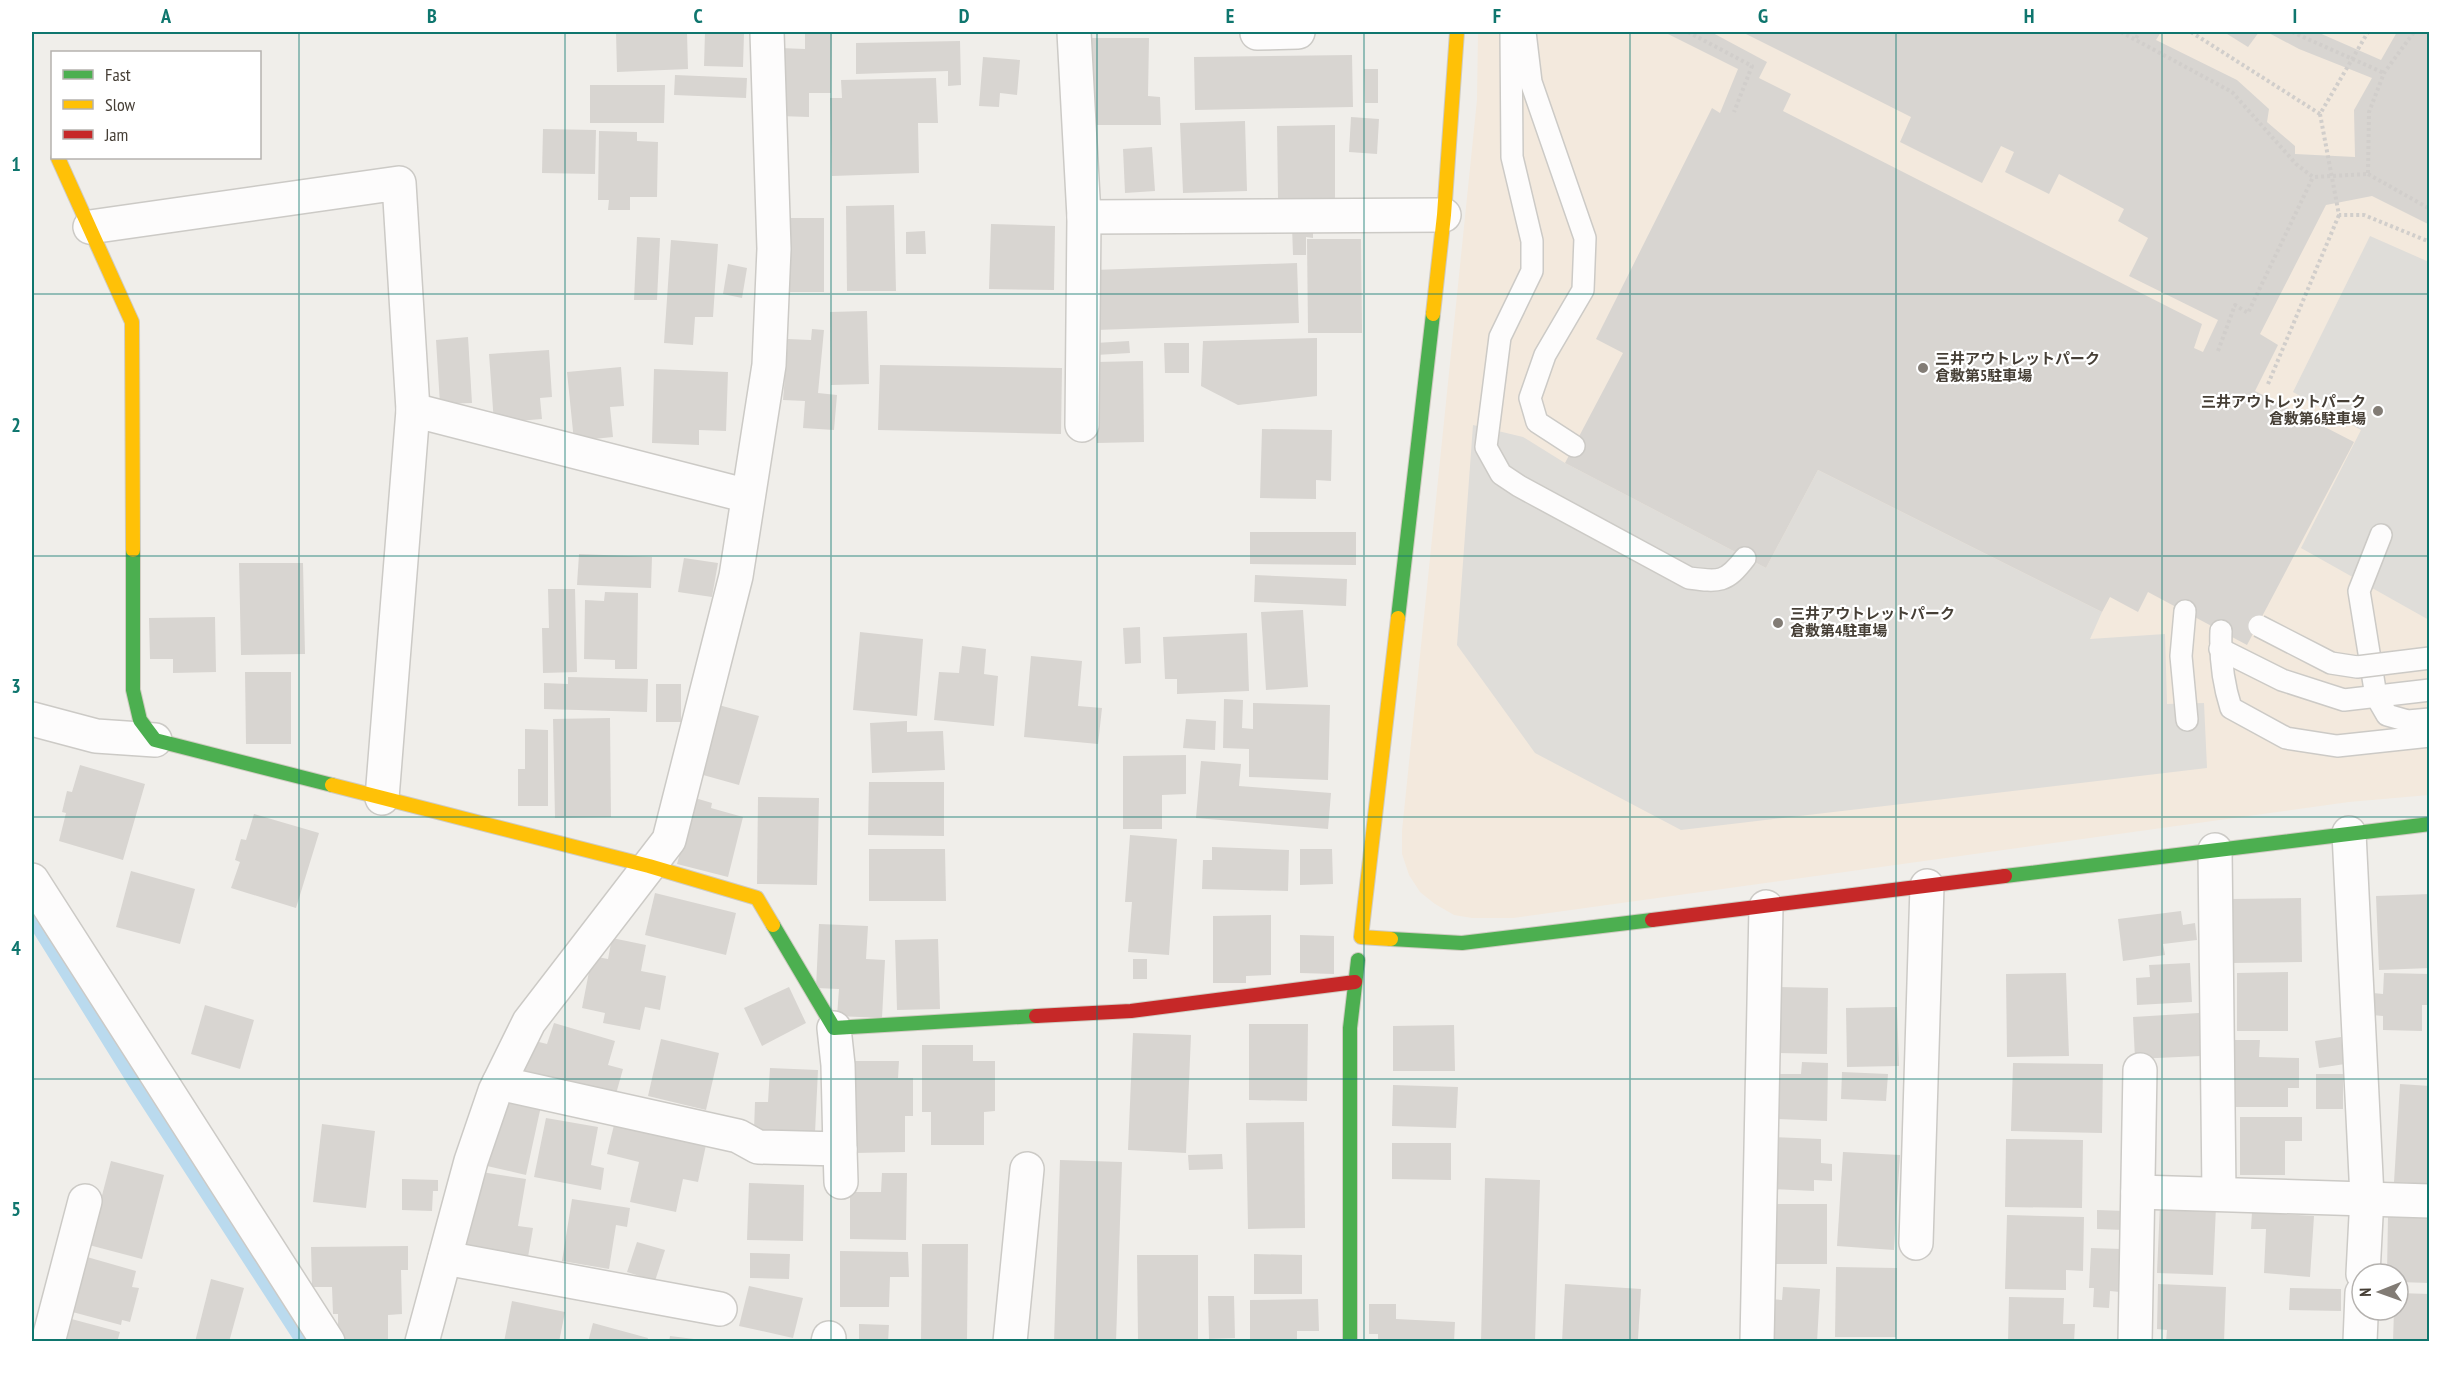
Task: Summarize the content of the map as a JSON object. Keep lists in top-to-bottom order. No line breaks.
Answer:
{"places":["三井アウトレットパーク 倉敷第5駐車場","三井アウトレットパーク 倉敷第6駐車場","三井アウトレットパーク 倉敷第4駐車場"],"legend":["Fast","Slow","Jam"],"north":"left","grid":{"columns":["A","B","C","D","E","F","G","H","I"],"rows":["1","2","3","4","5"]}}
